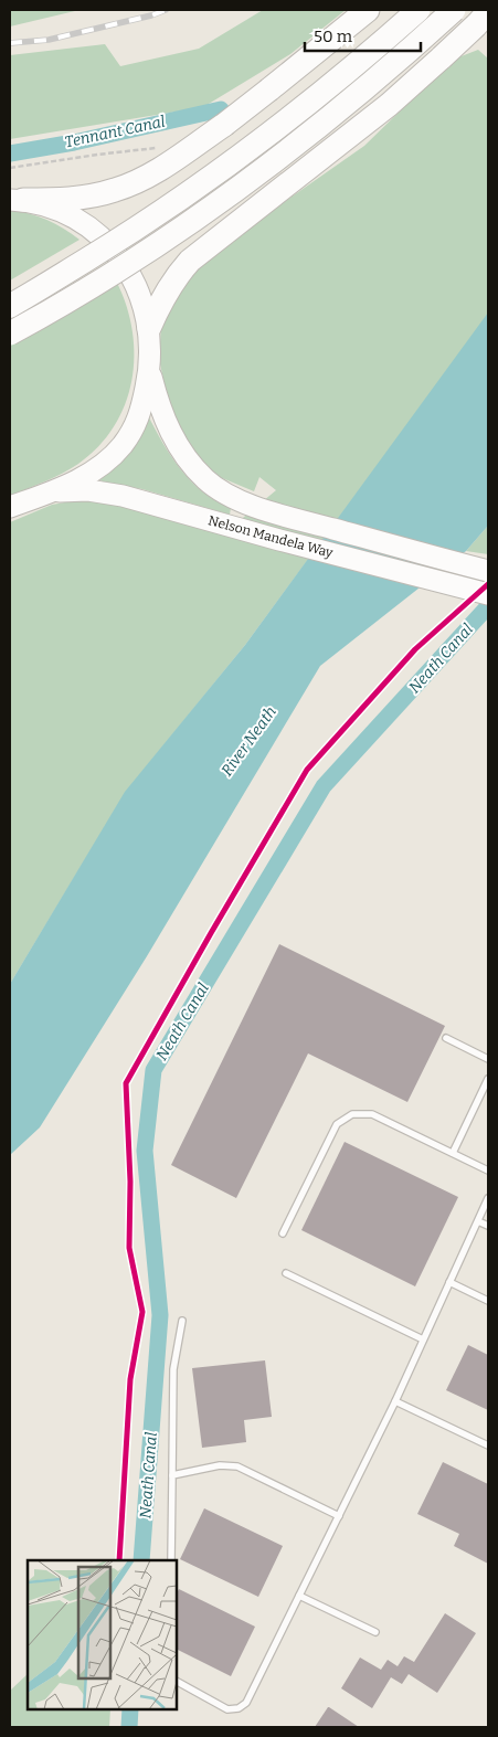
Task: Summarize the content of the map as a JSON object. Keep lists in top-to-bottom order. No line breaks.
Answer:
{"streets":{"main road":["Nelson Mandela Way"]},"water":["Tennant Canal","Neath Canal","River Neath"],"scale_bar":"50 m"}
